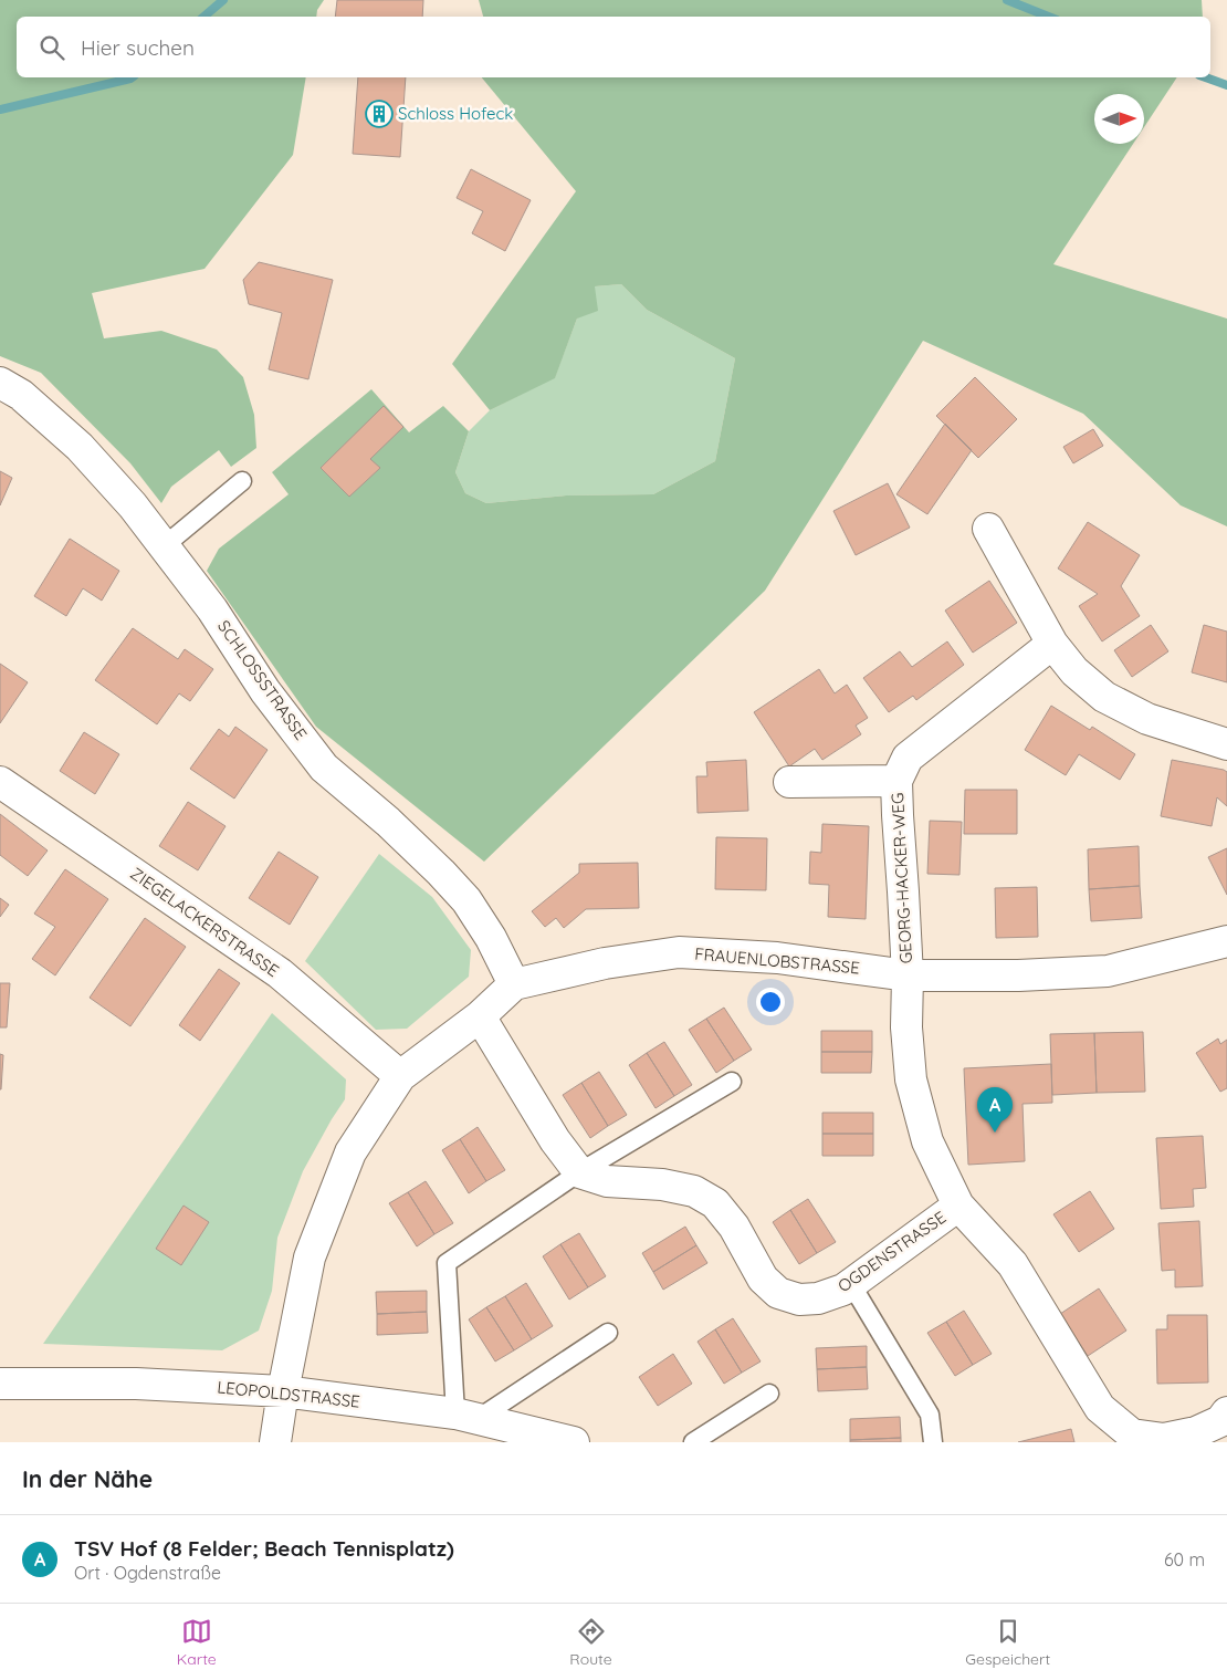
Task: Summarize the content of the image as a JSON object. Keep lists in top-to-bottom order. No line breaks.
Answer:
{"streets":{"street":["SCHLOSSSTRASSE","GEORG-HACKER-WEG","ZIEGELACKERSTRASSE","FRAUENLOBSTRASSE","OGDENSTRASSE","LEOPOLDSTRASSE"]},"crossings":[["SCHLOSSSTRASSE","FRAUENLOBSTRASSE"],["GEORG-HACKER-WEG","FRAUENLOBSTRASSE"],["GEORG-HACKER-WEG","OGDENSTRASSE"],["ZIEGELACKERSTRASSE","FRAUENLOBSTRASSE"],["FRAUENLOBSTRASSE","OGDENSTRASSE"],["FRAUENLOBSTRASSE","LEOPOLDSTRASSE"]],"places":{"building":["Schloss Hofeck"]},"north":"right","page":{"search":"Hier suchen","pins":"A","heading":"In der Nähe","list":[{"mark":"A","name":"TSV Hof (8 Felder; Beach Tennisplatz)","note":"Ort · Ogdenstraße","value":"60 m"}],"nav":["Karte","Route","Gespeichert"]}}
